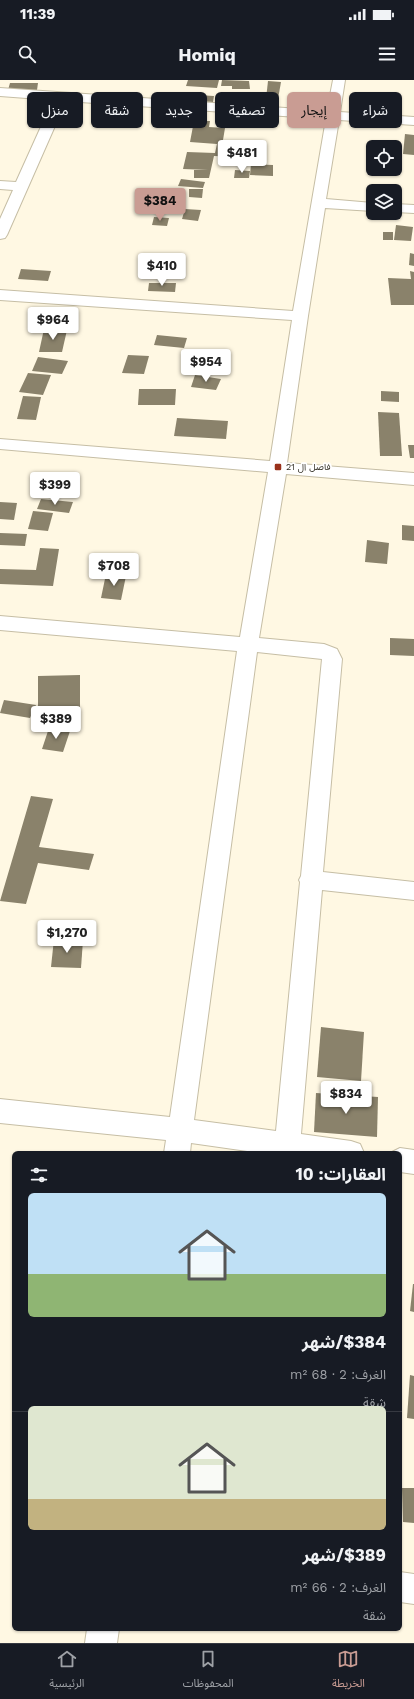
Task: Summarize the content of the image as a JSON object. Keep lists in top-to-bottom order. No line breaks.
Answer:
{"places":{"transit":["فاصل ال 21"]},"page":{"status":"11:39","header":"Homiq","chip":["شراء","إيجار","تصفية","جديد","شقة","منزل"],"price":["$481","$384","$410","$964","$954","$399","$708","$389","$1,270","$834"],"heading":"العقارات: 10","list":[{"name":"$384/شهر","note":"الغرف: 2 · 68 m² · شقة"},{"name":"$389/شهر","note":"الغرف: 2 · 66 m² · شقة"}],"tabs":["الخريطة","المحفوظات","الرئيسية"]}}
